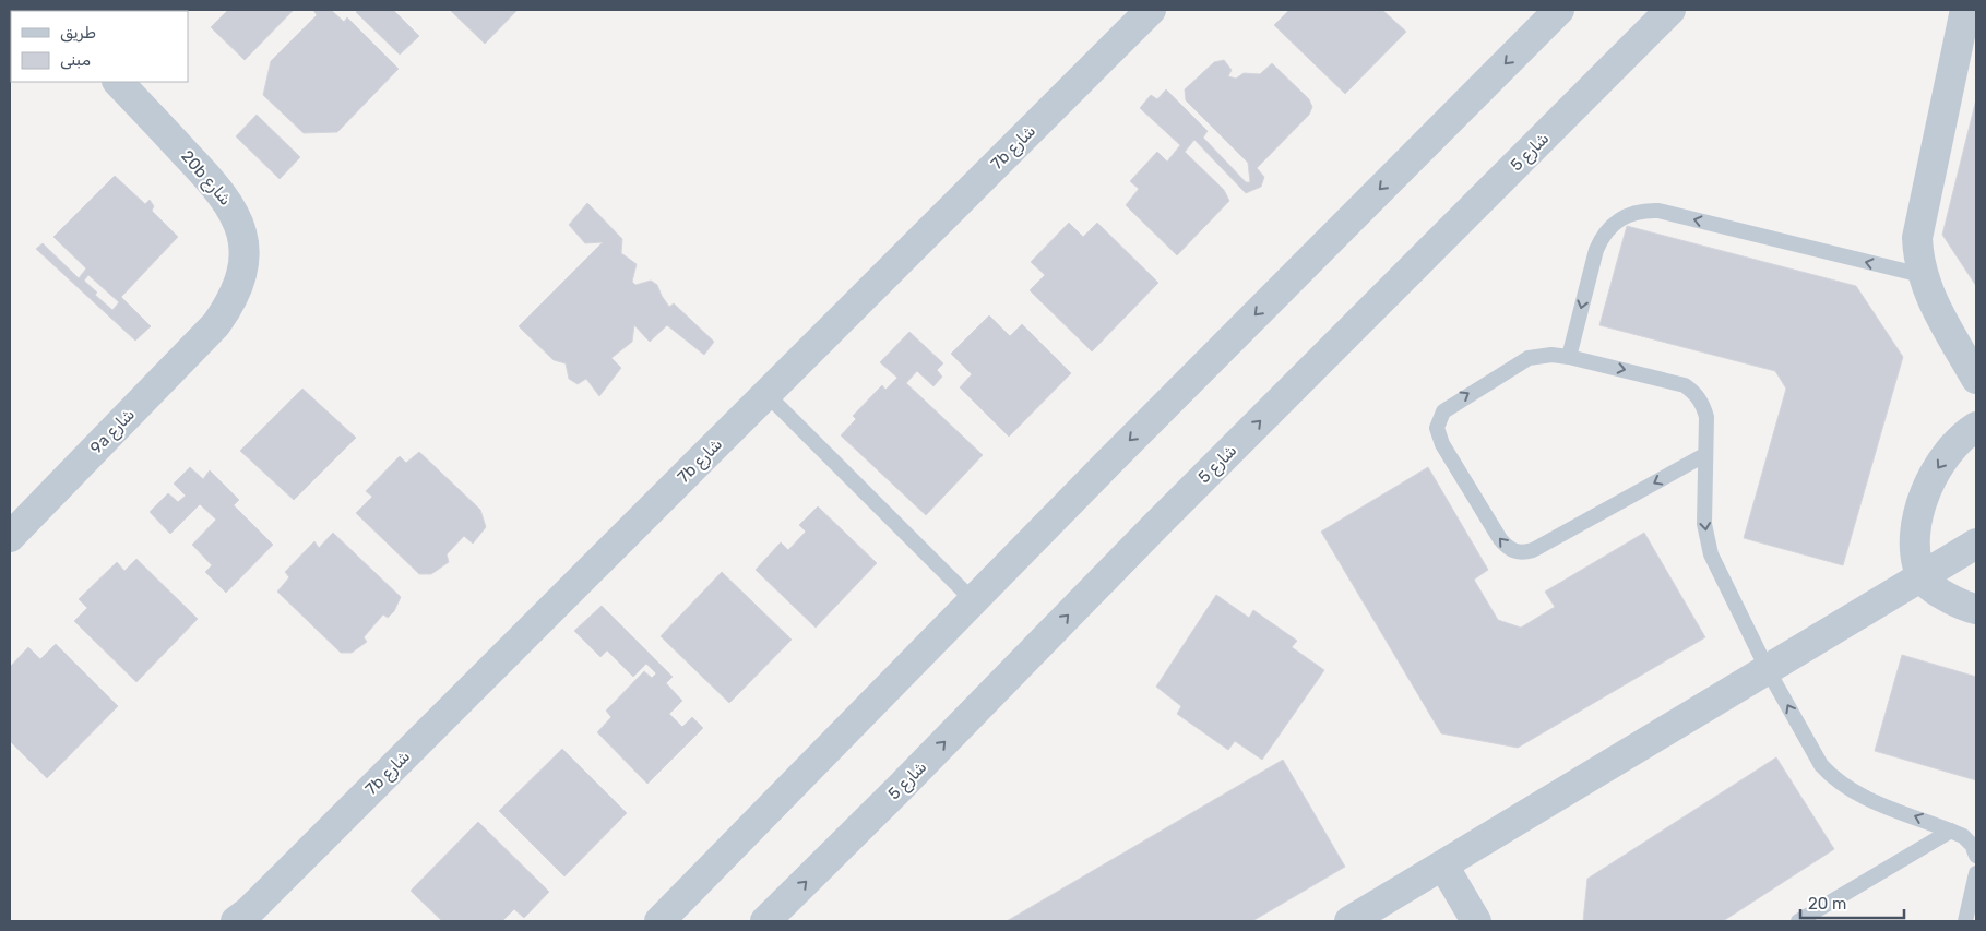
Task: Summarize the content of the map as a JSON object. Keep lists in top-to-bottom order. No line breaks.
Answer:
{"streets":{"street":["7b شارع","شارع 5","20b شارع","9a شارع"]},"crossings":[["20b شارع","9a شارع"]],"legend":["طريق","مبنى"],"scale_bar":"20 m"}
